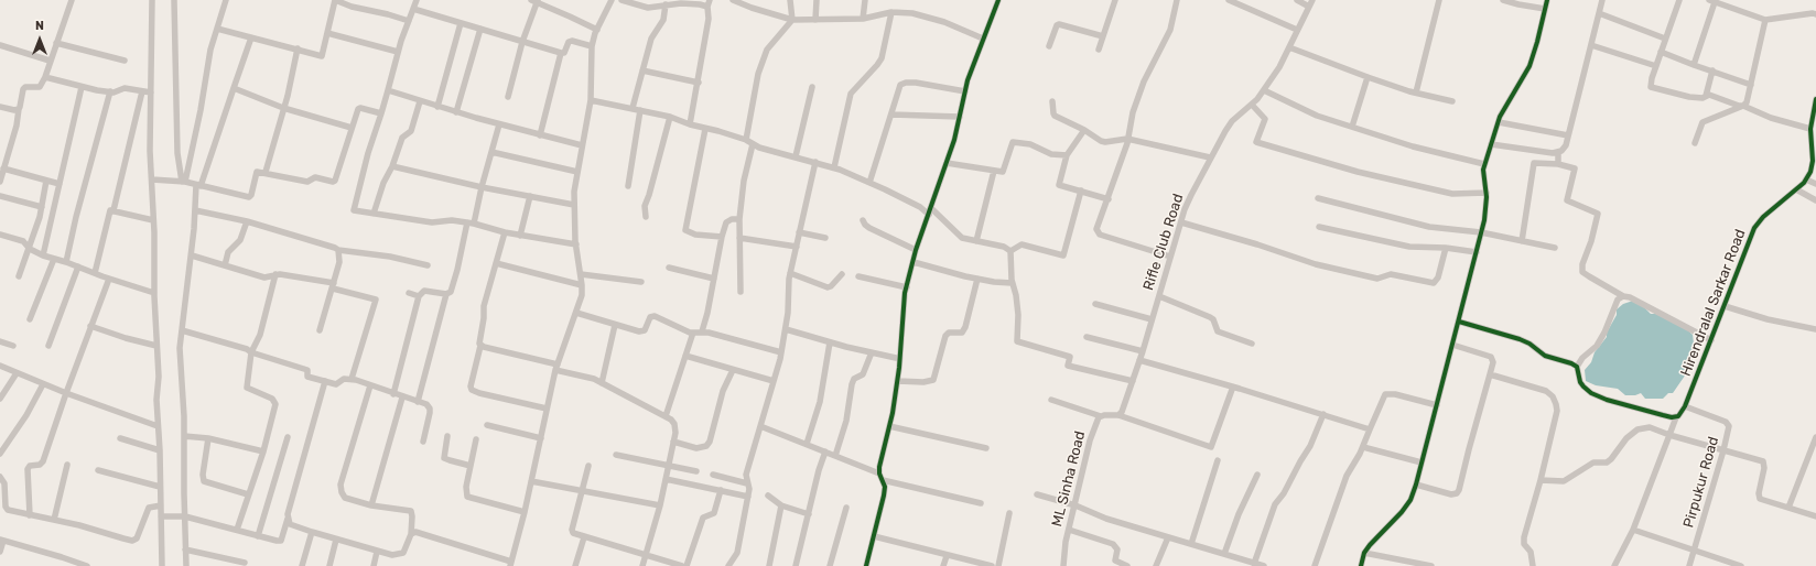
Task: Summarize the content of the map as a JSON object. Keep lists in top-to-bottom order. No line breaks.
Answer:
{"streets":{"street":["Rifle Club Road","Hirendralal Sarkar Road","ML Sinha Road","Pirpukur Road"]},"crossings":[["Rifle Club Road","ML Sinha Road"],["Hirendralal Sarkar Road","Pirpukur Road"]],"north":"top"}
